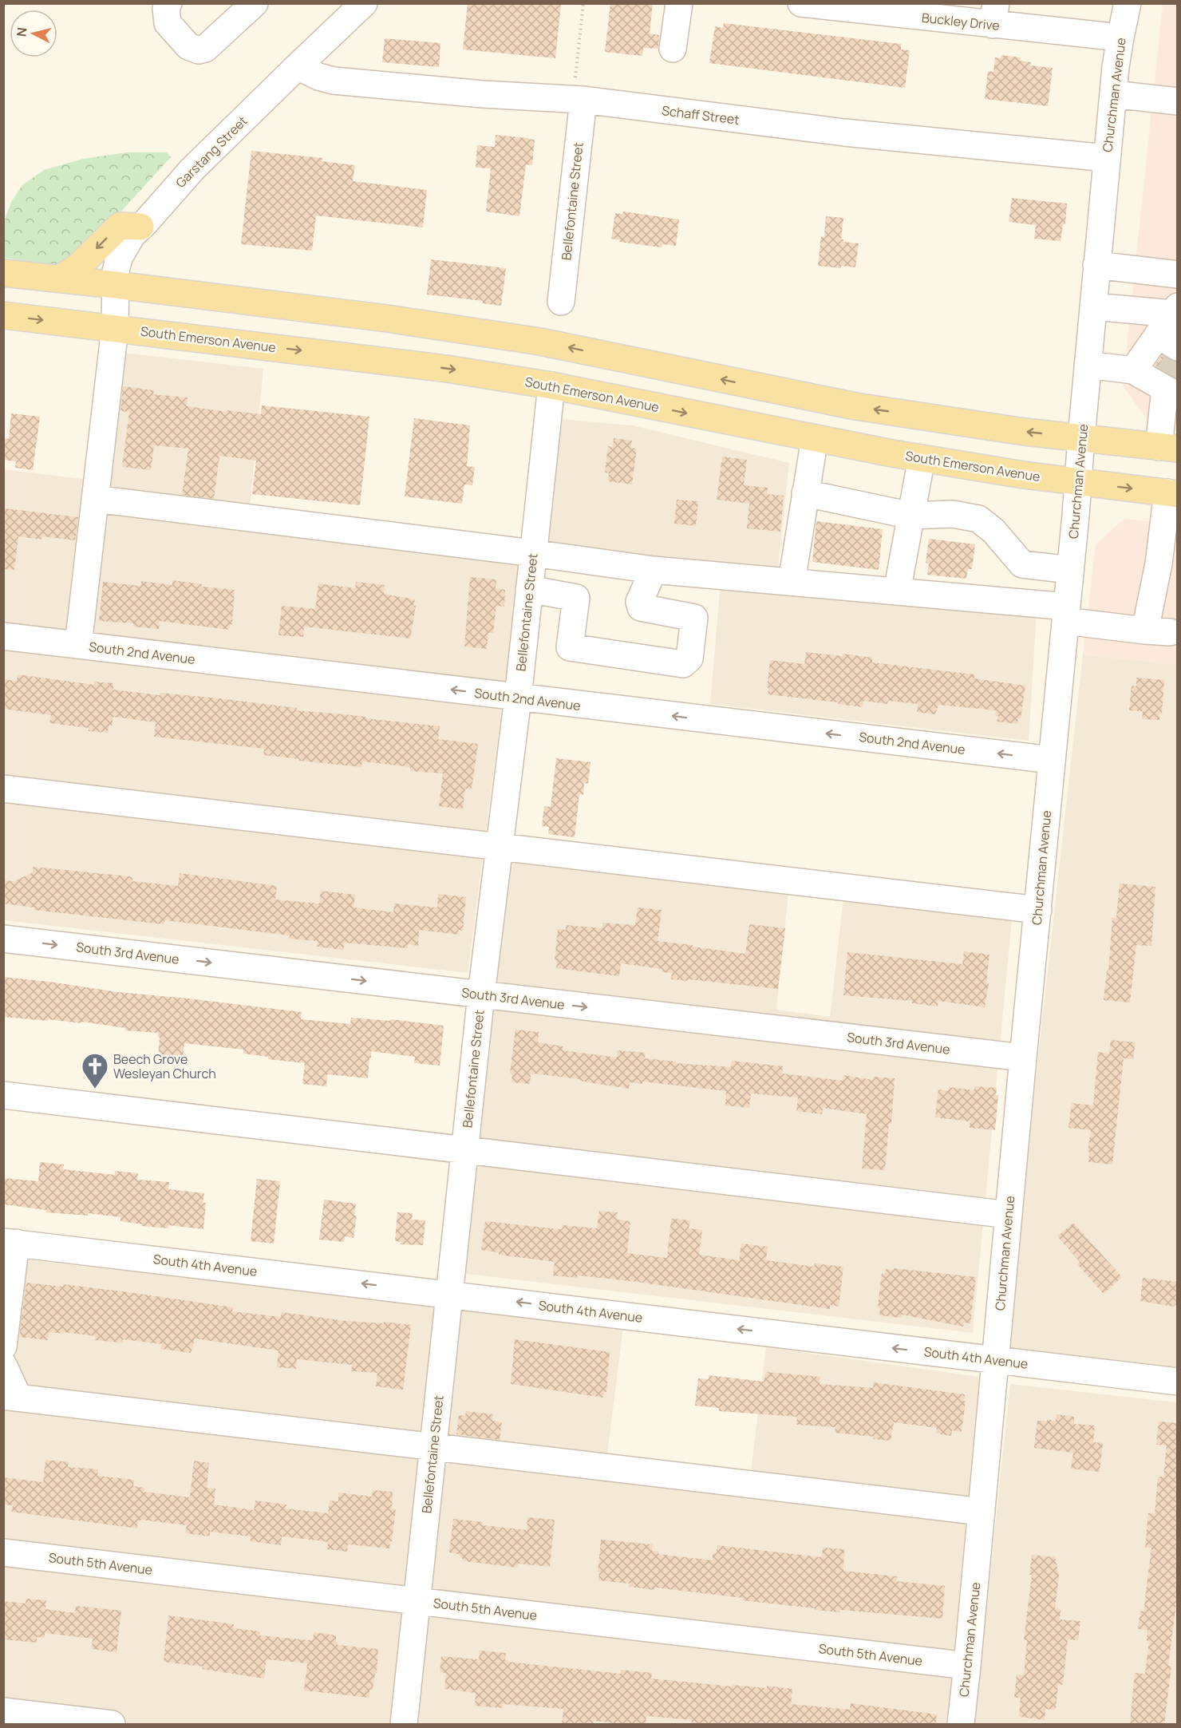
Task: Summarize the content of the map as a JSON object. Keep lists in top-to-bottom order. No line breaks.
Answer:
{"streets":{"main road":["South Emerson Avenue"],"street":["Buckley Drive","Churchman Avenue","Schaff Street","Garstang Street","Bellefontaine Street","South 2nd Avenue","South 3rd Avenue","South 4th Avenue","South 5th Avenue"]},"crossings":[["Buckley Drive","Churchman Avenue"],["Churchman Avenue","Schaff Street"],["Churchman Avenue","South Emerson Avenue"],["Churchman Avenue","South 2nd Avenue"],["Churchman Avenue","South 3rd Avenue"],["Churchman Avenue","South 4th Avenue"],["Churchman Avenue","South 5th Avenue"],["Schaff Street","Garstang Street"],["Schaff Street","Bellefontaine Street"],["Garstang Street","South Emerson Avenue"],["Garstang Street","South 2nd Avenue"],["Bellefontaine Street","South Emerson Avenue"],["Bellefontaine Street","South 2nd Avenue"],["Bellefontaine Street","South 3rd Avenue"],["Bellefontaine Street","South 4th Avenue"],["Bellefontaine Street","South 5th Avenue"]],"places":{"church":["Beech Grove Wesleyan Church"]},"north":"left"}
